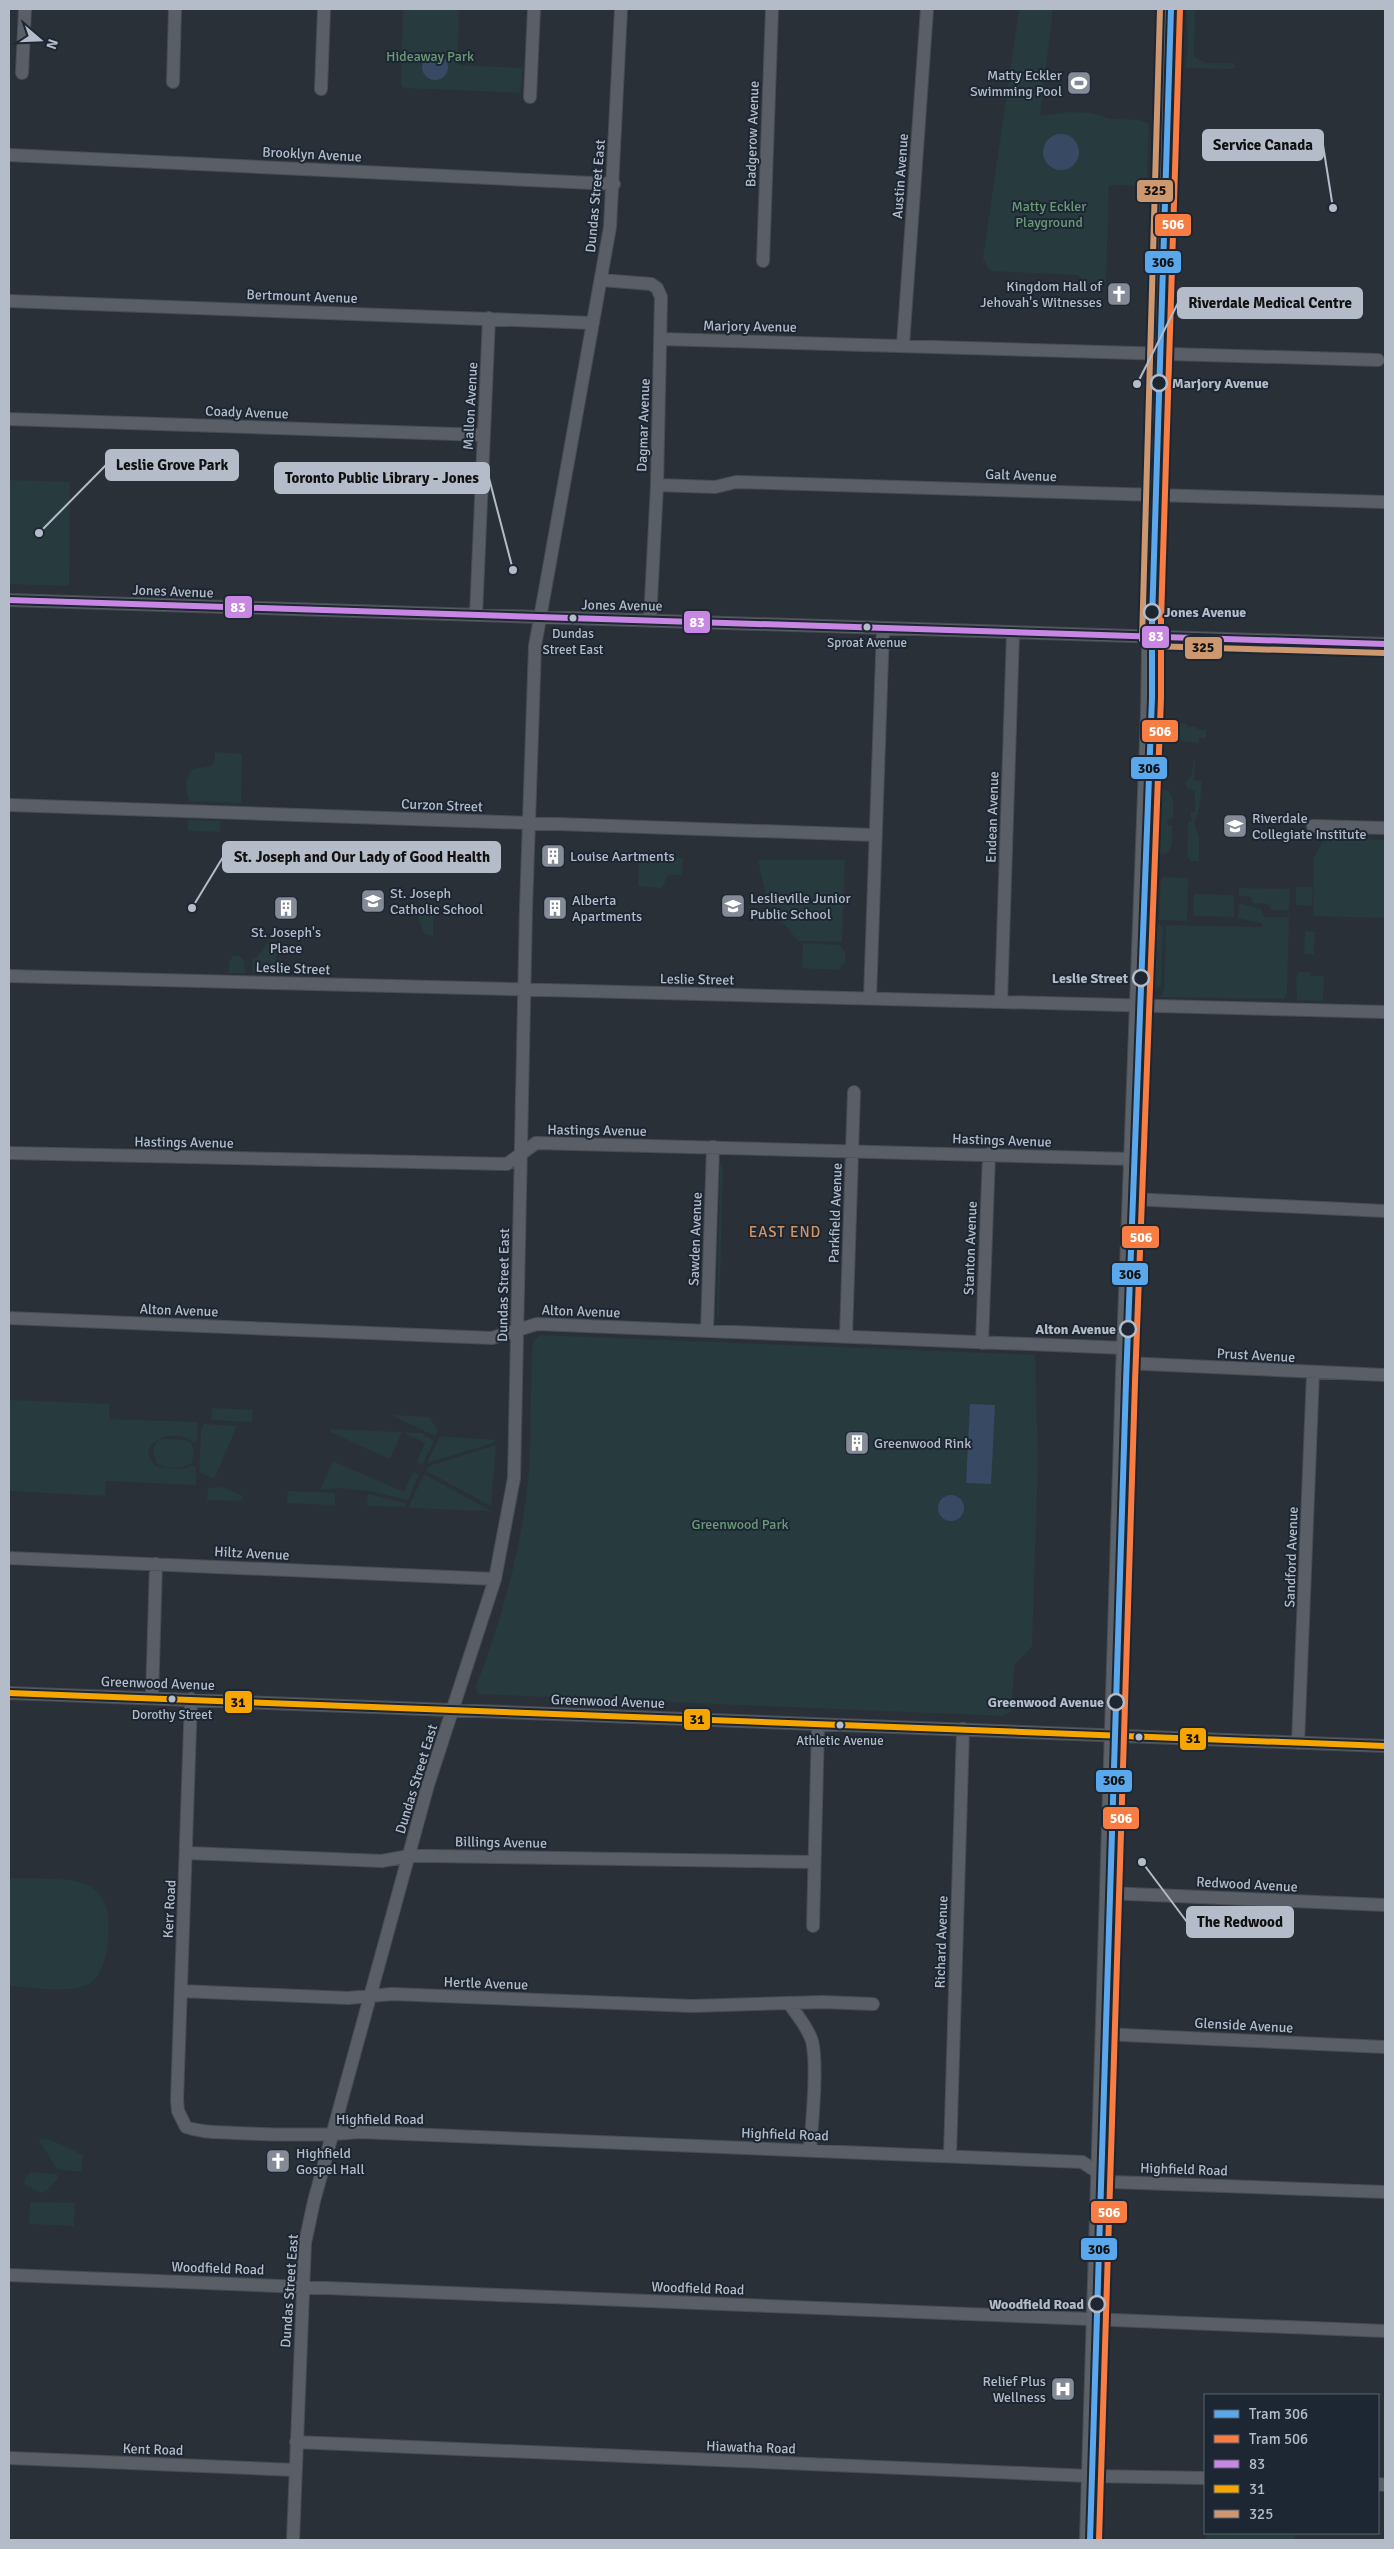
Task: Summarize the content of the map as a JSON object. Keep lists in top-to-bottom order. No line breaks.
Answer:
{"streets":{"street":["Badgerow Avenue","Brooklyn Avenue","Austin Avenue","Dundas Street East","Bertmount Avenue","Marjory Avenue","Mallon Avenue","Coady Avenue","Dagmar Avenue","Galt Avenue","Jones Avenue","Curzon Street","Endean Avenue","Leslie Street","Hastings Avenue","Parkfield Avenue","Sawden Avenue","Stanton Avenue","Alton Avenue","Prust Avenue","Hiltz Avenue","Sandford Avenue","Greenwood Avenue","Billings Avenue","Redwood Avenue","Kerr Road","Richard Avenue","Hertle Avenue","Glenside Avenue","Highfield Road","Woodfield Road","Hiawatha Road","Kent Road"]},"crossings":[["Brooklyn Avenue","Dundas Street East"],["Austin Avenue","Marjory Avenue"],["Dundas Street East","Bertmount Avenue"],["Dundas Street East","Dagmar Avenue"],["Dundas Street East","Jones Avenue"],["Dundas Street East","Curzon Street"],["Dundas Street East","Leslie Street"],["Dundas Street East","Hastings Avenue"],["Dundas Street East","Alton Avenue"],["Dundas Street East","Hiltz Avenue"],["Dundas Street East","Greenwood Avenue"],["Dundas Street East","Billings Avenue"],["Dundas Street East","Hertle Avenue"],["Dundas Street East","Highfield Road"],["Dundas Street East","Woodfield Road"],["Dundas Street East","Hiawatha Road"],["Dundas Street East","Kent Road"],["Bertmount Avenue","Mallon Avenue"],["Marjory Avenue","Dagmar Avenue"],["Mallon Avenue","Coady Avenue"],["Mallon Avenue","Jones Avenue"],["Dagmar Avenue","Galt Avenue"],["Dagmar Avenue","Jones Avenue"],["Jones Avenue","Endean Avenue"],["Endean Avenue","Leslie Street"],["Hastings Avenue","Parkfield Avenue"],["Hastings Avenue","Sawden Avenue"],["Hastings Avenue","Stanton Avenue"],["Parkfield Avenue","Alton Avenue"],["Sawden Avenue","Alton Avenue"],["Stanton Avenue","Alton Avenue"],["Alton Avenue","Prust Avenue"],["Prust Avenue","Sandford Avenue"],["Sandford Avenue","Greenwood Avenue"],["Greenwood Avenue","Kerr Road"],["Greenwood Avenue","Richard Avenue"],["Billings Avenue","Kerr Road"],["Kerr Road","Hertle Avenue"],["Kerr Road","Highfield Road"],["Richard Avenue","Highfield Road"]],"districts":["EAST END"],"parks":["Hideaway Park","Matty Eckler Playground","Greenwood Park"],"places":{"sports":["Matty Eckler Swimming Pool"],"other":["Service Canada","Marjory Avenue","Riverdale Medical Centre","Leslie Grove Park","Toronto Public Library - Jones","Jones Avenue","Dundas Street East","Sproat Avenue","St. Joseph and Our Lady of Good Health","Leslie Street","Alton Avenue","Dorothy Street","Greenwood Avenue","Athletic Avenue","The Redwood","Woodfield Road"],"church":["Kingdom Hall of Jehovah's Witnesses","Highfield Gospel Hall"],"school or university":["Riverdale Collegiate Institute","St. Joseph Catholic School","Leslieville Junior Public School"],"building":["Louise Aartments","St. Joseph's Place","Alberta Apartments","Greenwood Rink"],"hospital":["Relief Plus Wellness"]},"lines":["tram line 306","tram line 506","transit line 325","transit line 83","transit line 31"],"legend":["Tram 306","Tram 506","83","31","325"],"north":"right"}
